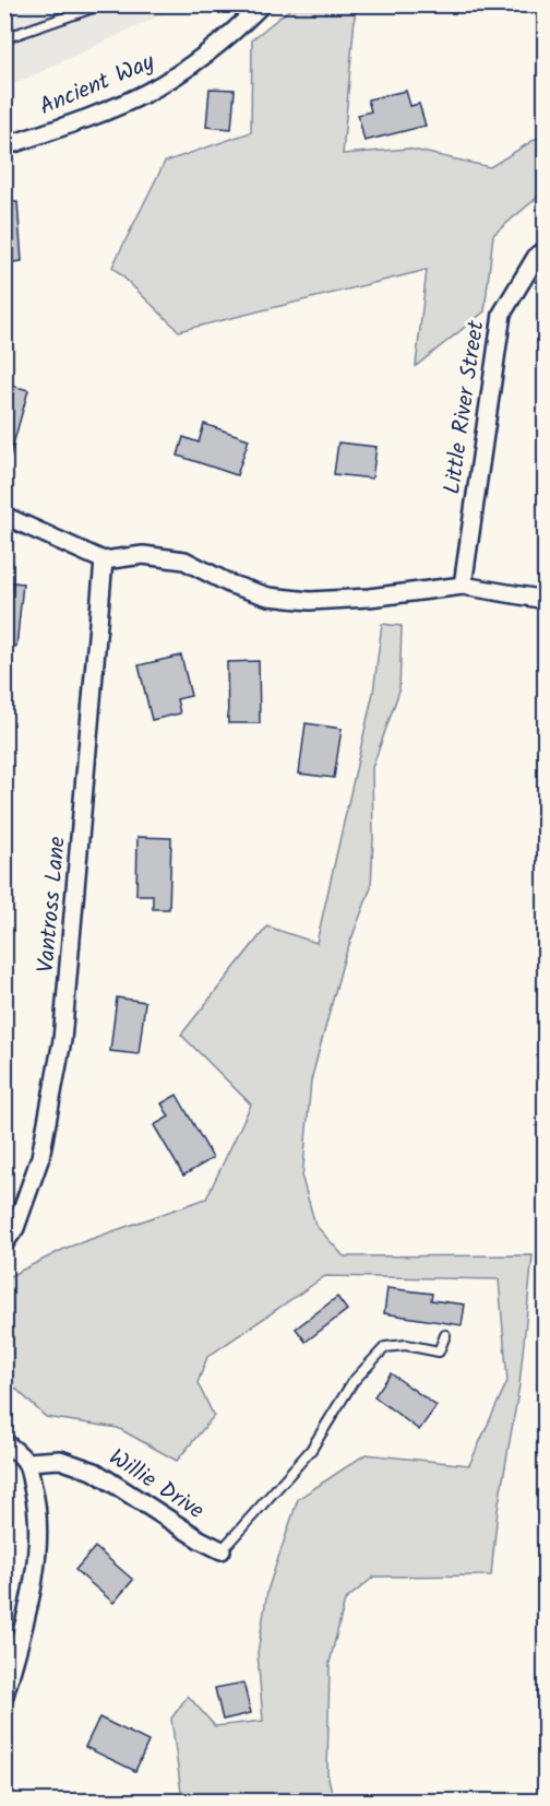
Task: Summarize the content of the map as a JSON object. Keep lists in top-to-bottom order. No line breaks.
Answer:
{"streets":{"street":["Ancient Way","Little River Street","Vantross Lane","Willie Drive"]}}
